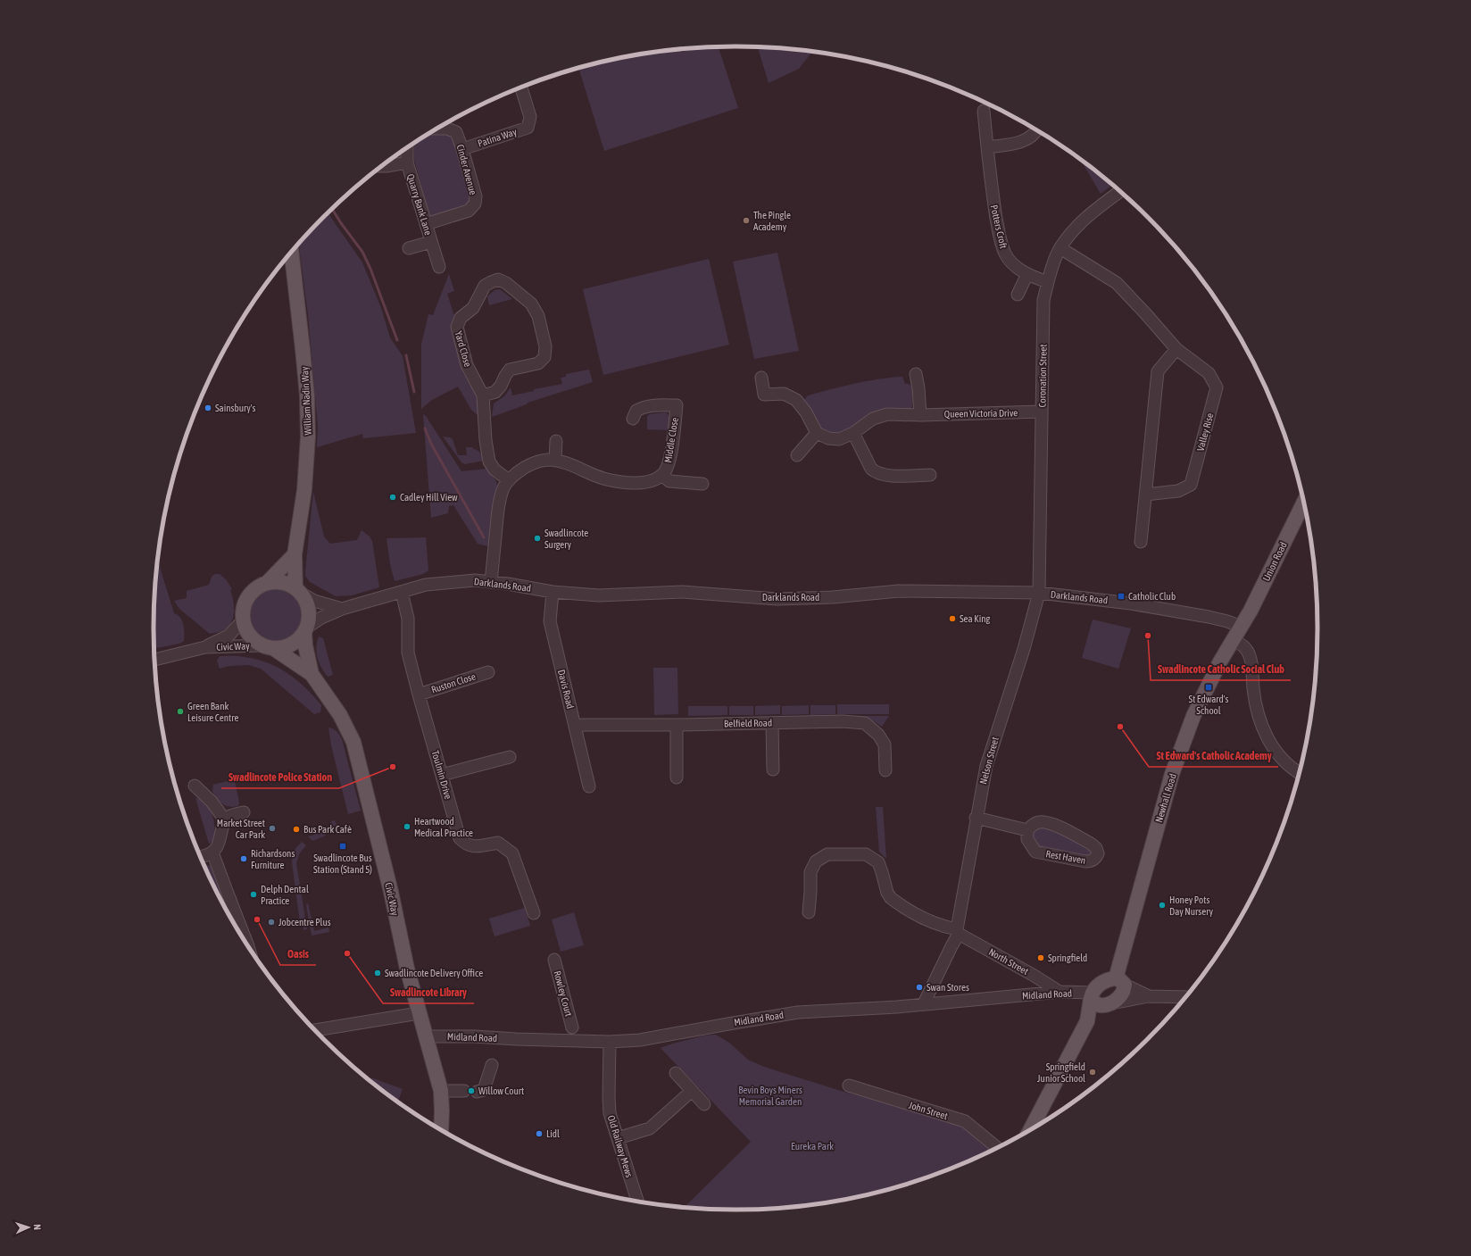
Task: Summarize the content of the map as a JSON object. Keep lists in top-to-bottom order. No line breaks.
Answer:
{"streets":{"main road":["William Nadin Way","Union Road","Civic Way","Newhall Road"],"street":["Patina Way","Cinder Avenue","Quarry Bank Lane","Potters Croft","Yard Close","Coronation Street","Queen Victoria Drive","Valley Rise","Middle Close","Darklands Road","Ruston Close","Davis Road","Belfield Road","Nelson Street","Toulmin Drive","Rest Haven","North Street","Rowley Court","Midland Road","John Street","Old Railway Mews"]},"crossings":[["Patina Way","Cinder Avenue"],["Cinder Avenue","Quarry Bank Lane"],["Potters Croft","Coronation Street"],["Yard Close","Middle Close"],["Coronation Street","Queen Victoria Drive"],["Coronation Street","Valley Rise"],["Coronation Street","Darklands Road"],["Coronation Street","Nelson Street"],["William Nadin Way","Darklands Road"],["William Nadin Way","Civic Way"],["Middle Close","Darklands Road"],["Union Road","Darklands Road"],["Union Road","Newhall Road"],["Darklands Road","Civic Way"],["Darklands Road","Davis Road"],["Darklands Road","Nelson Street"],["Darklands Road","Toulmin Drive"],["Darklands Road","Newhall Road"],["Civic Way","Midland Road"],["Ruston Close","Toulmin Drive"],["Davis Road","Belfield Road"],["Nelson Street","North Street"],["Nelson Street","Midland Road"],["Newhall Road","Midland Road"],["North Street","Midland Road"],["Midland Road","Old Railway Mews"]],"parks":["Bevin Boys Miners Memorial Garden","Eureka Park"],"places":{"other":["The Pingle Academy","Sainsbury's","Cadley Hill View","Swadlincote Surgery","Sea King","Swadlincote Catholic Social Club","Green Bank Leisure Centre","St Edward's Catholic Academy","Swadlincote Police Station","Heartwood Medical Practice","Market Street Car Park","Bus Park Cafè","Richardsons Furniture","Delph Dental Practice","Honey Pots Day Nursery","Oasis","Jobcentre Plus","Swadlincote Library","Springfield","Swadlincote Delivery Office","Swan Stores","Springfield Junior School","Willow Court","Lidl"],"transit":["Catholic Club","St Edward's School","Swadlincote Bus Station (Stand 5)"]},"north":"right"}
